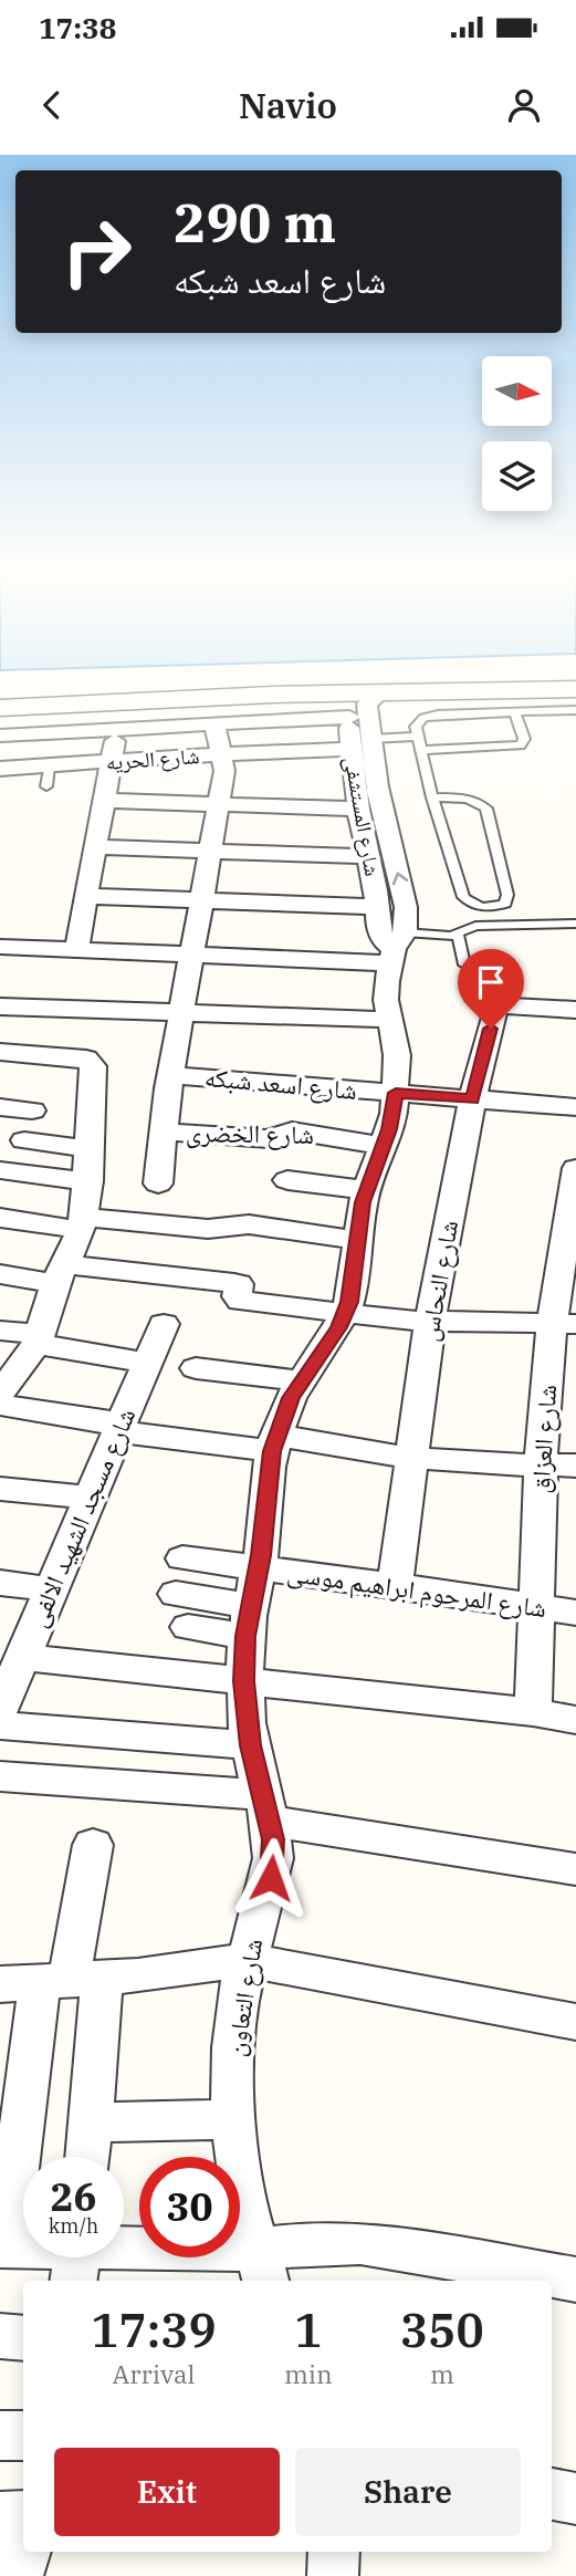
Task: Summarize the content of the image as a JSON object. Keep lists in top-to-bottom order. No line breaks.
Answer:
{"streets":{"street":["شارع الحريه","شارع المستشفى","شارع اسعد شبكه","شارع الخضرى","شارع النحاس","شارع العزاق","شارع مسجد الشهيد الالفى","شارع المرحوم ابراهيم موسى","شارع التعاون"]},"crossings":[["شارع الحريه","شارع المستشفى"],["شارع المستشفى","شارع اسعد شبكه"],["شارع المستشفى","شارع التعاون"],["شارع اسعد شبكه","شارع النحاس"],["شارع اسعد شبكه","شارع التعاون"],["شارع الخضرى","شارع التعاون"],["شارع النحاس","شارع المرحوم ابراهيم موسى"],["شارع العزاق","شارع المرحوم ابراهيم موسى"],["شارع المرحوم ابراهيم موسى","شارع التعاون"]],"north":"right","page":{"status":"17:38","header":"Navio","turn":["290 m","شارع اسعد شبكه"],"speed":"26 km/h","limit":"30","eta":["17:39","Arrival","1","min","350","m"],"buttons":["Exit","Share"]}}
